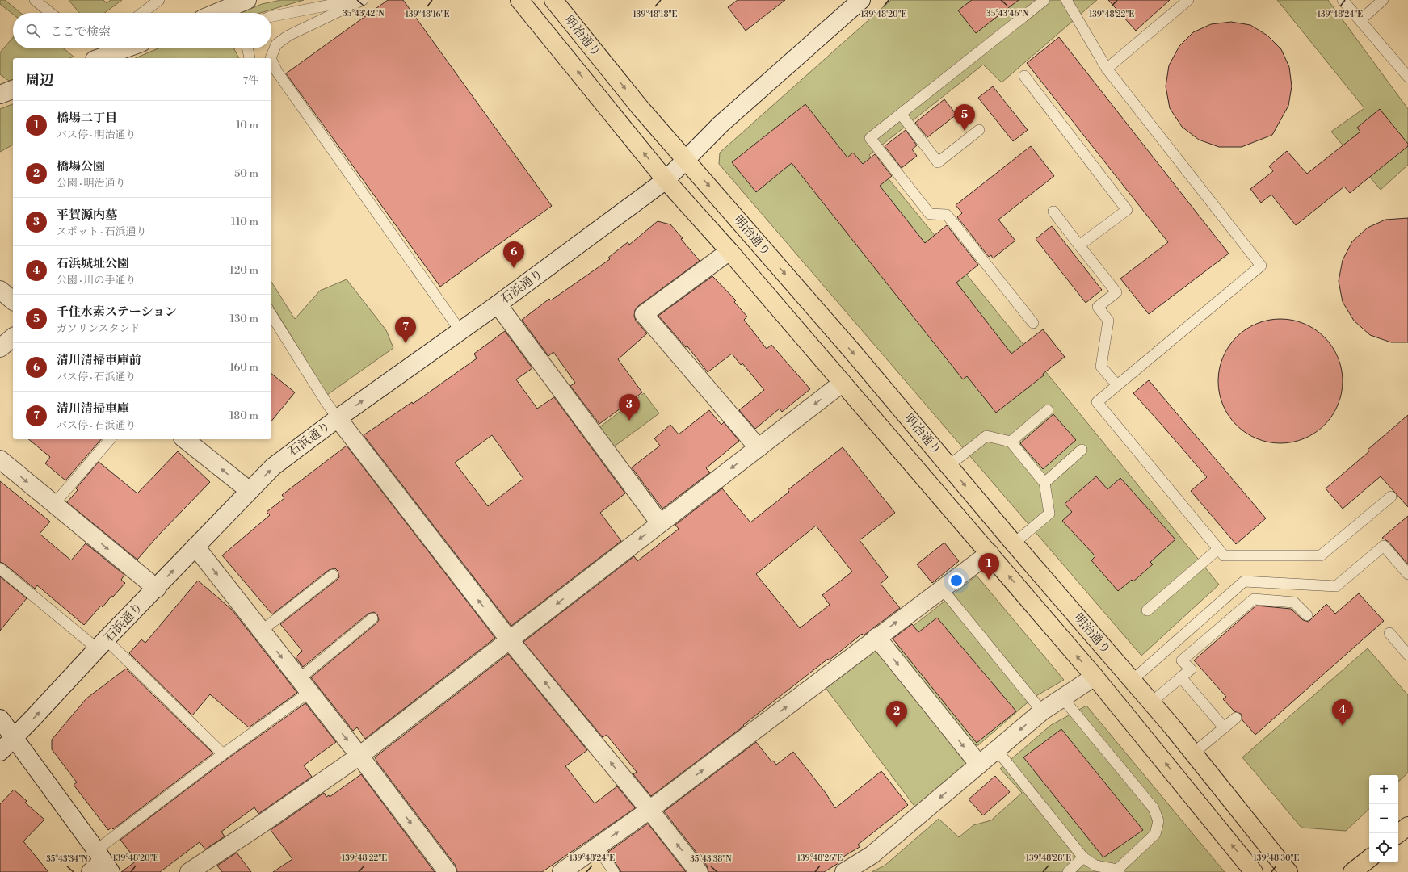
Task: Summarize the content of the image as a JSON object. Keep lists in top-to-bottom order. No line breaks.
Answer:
{"streets":{"main road":["明治通り"],"street":["石浜通り"]},"crossings":[["明治通り","石浜通り"]],"one_way":["石浜通り"],"page":{"search":"ここで検索","heading":["周辺","7件"],"list":[{"mark":"1","name":"橋場二丁目","note":"バス停 · 明治通り","value":"10 m"},{"mark":"2","name":"橋場公園","note":"公園 · 明治通り","value":"50 m"},{"mark":"3","name":"平賀源内墓","note":"スポット · 石浜通り","value":"110 m"},{"mark":"4","name":"石浜城址公園","note":"公園 · 川の手通り","value":"120 m"},{"mark":"5","name":"千住水素ステーション","note":"ガソリンスタンド","value":"130 m"},{"mark":"6","name":"清川清掃車庫前","note":"バス停 · 石浜通り","value":"160 m"},{"mark":"7","name":"清川清掃車庫","note":"バス停 · 石浜通り","value":"180 m"}],"pins":["5","6","7","3","1","4","2"],"map_buttons":["+","−"]},"coordinates":["35°43'42\"N","35°43'46\"N","139°48'16\"E","139°48'18\"E","139°48'20\"E","139°48'22\"E","139°48'24\"E","139°48'26\"E","139°48'28\"E","139°48'30\"E","35°43'34\"N","35°43'38\"N"]}
